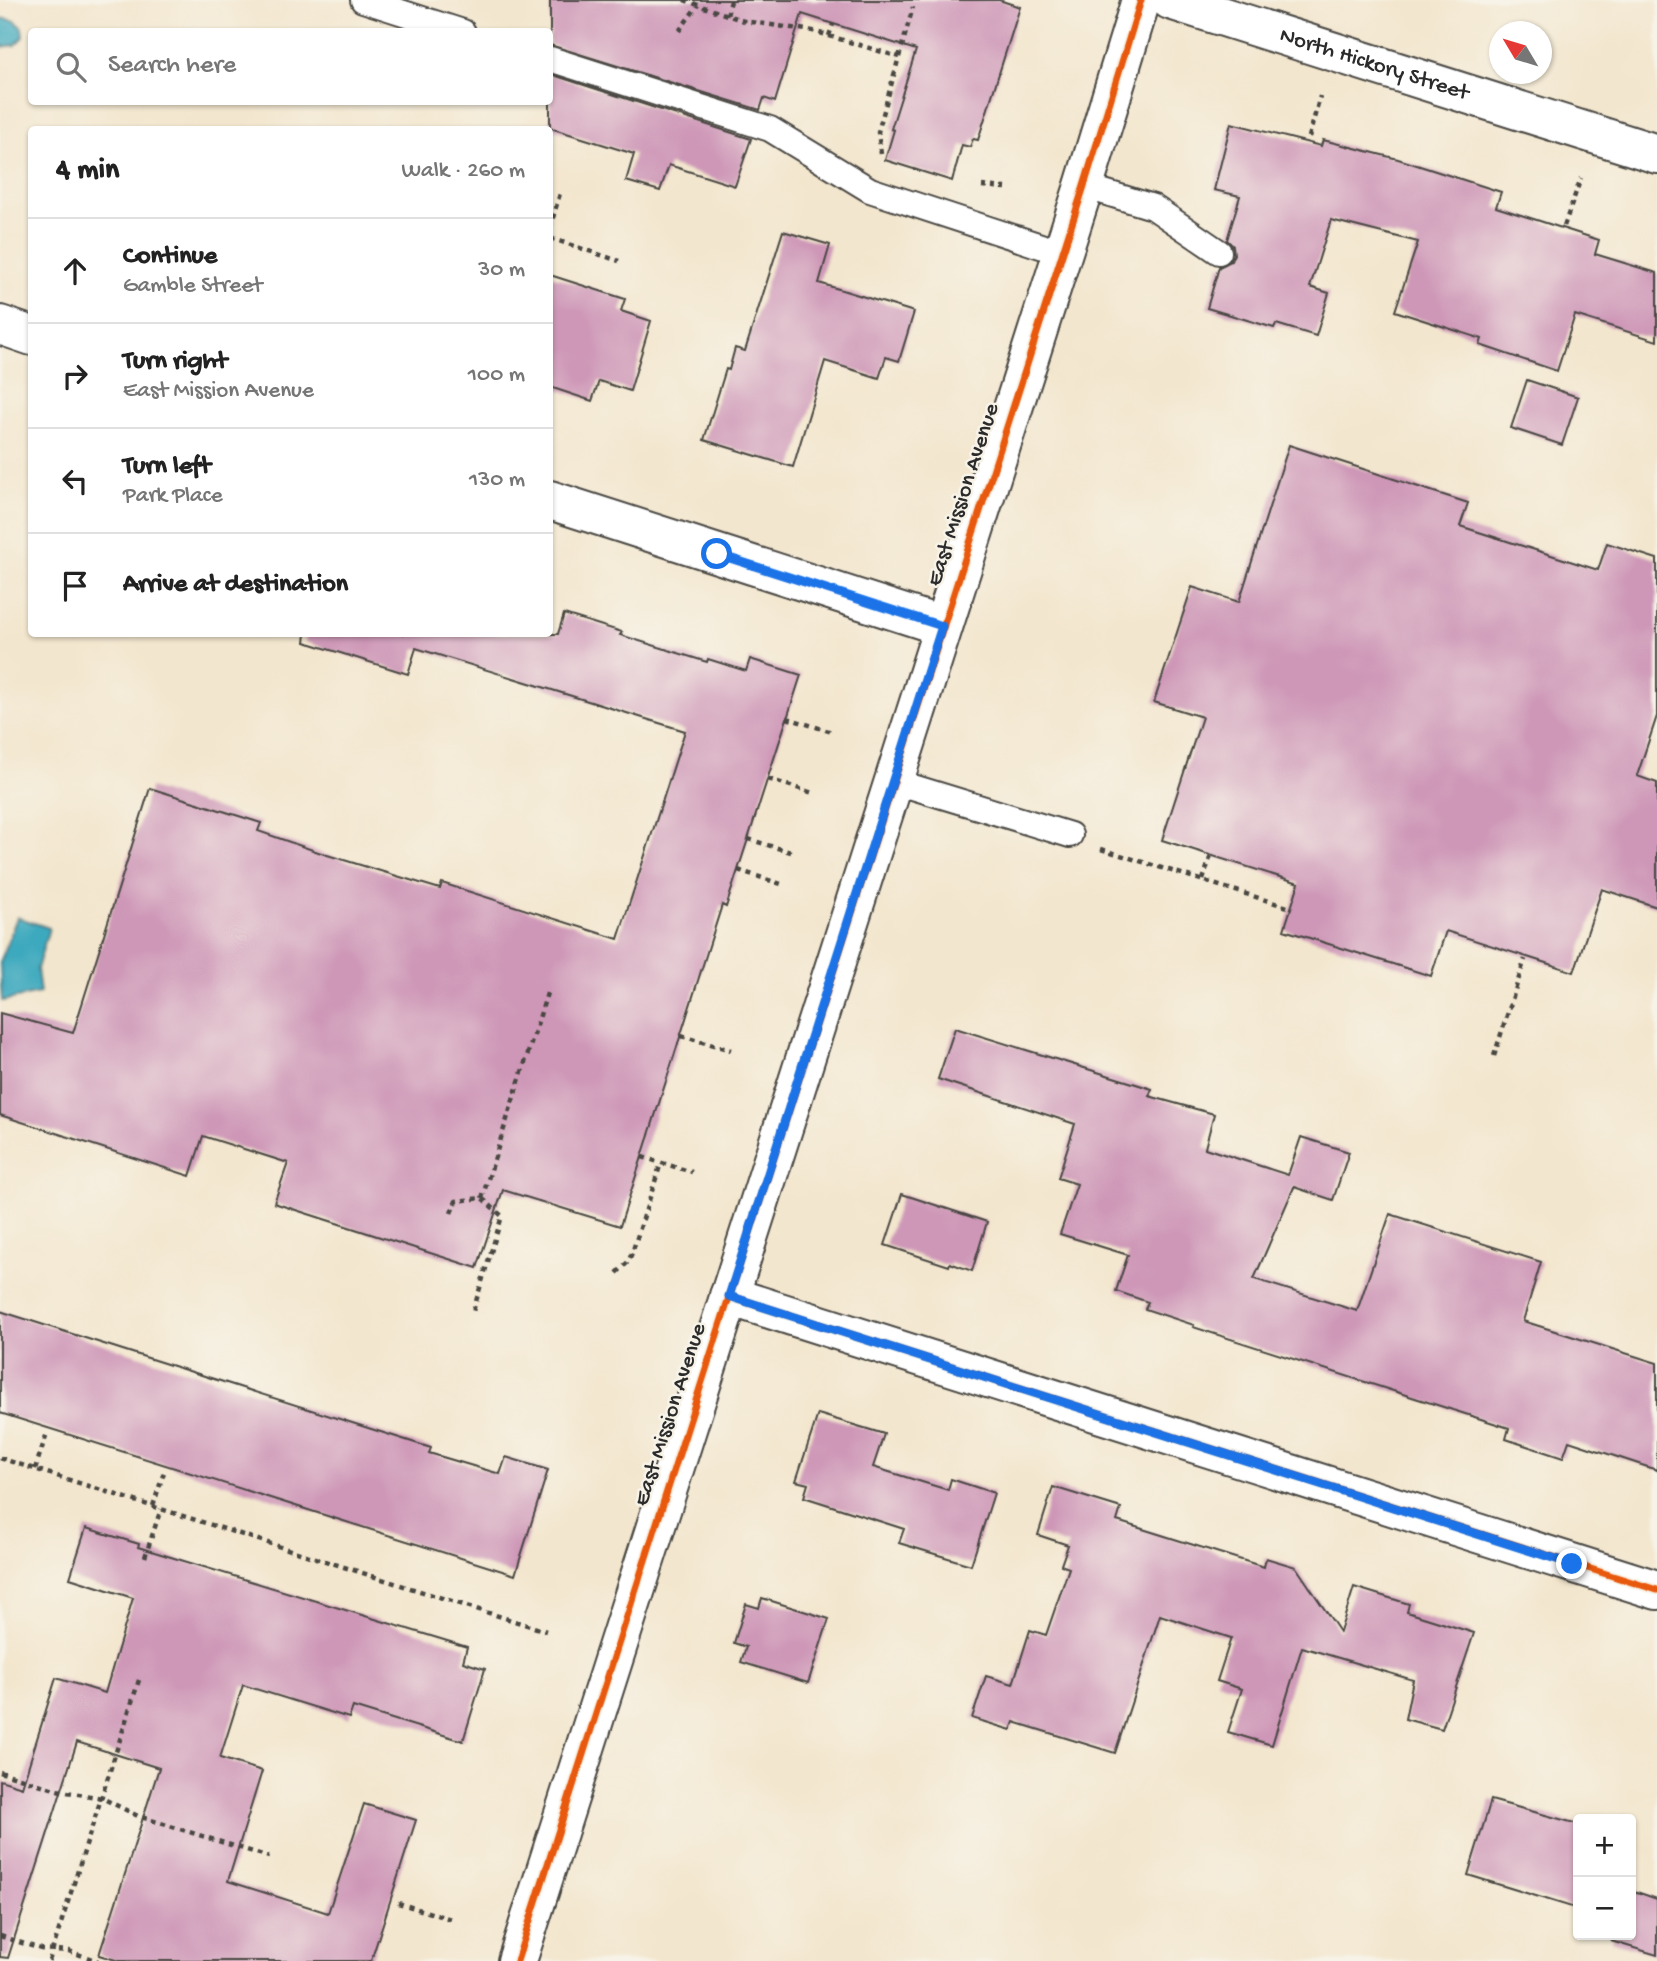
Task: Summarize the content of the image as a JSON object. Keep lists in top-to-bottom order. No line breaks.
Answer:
{"streets":{"main road":["North Hickory Street","East Mission Avenue"]},"north":"top left","page":{"search":"Search here","heading":["4 min","Walk · 260 m"],"list":[["Continue","Gamble Street","30 m"],["Turn right","East Mission Avenue","100 m"],["Turn left","Park Place","130 m"],"Arrive at destination"],"map_buttons":["+","−"]}}
